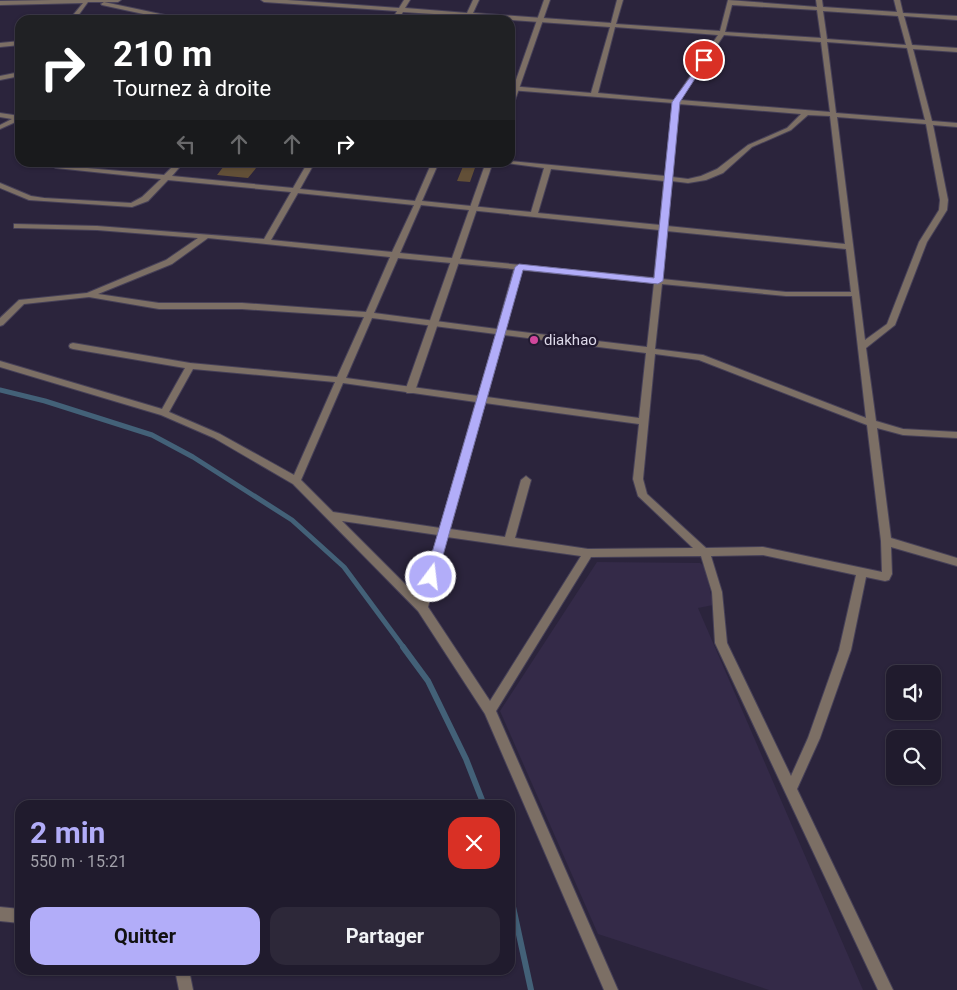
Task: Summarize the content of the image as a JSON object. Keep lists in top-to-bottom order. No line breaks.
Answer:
{"places":["diakhao"],"page":{"turn":["210 m","Tournez à droite"],"heading":["2 min","550 m · 15:21"],"buttons":["Quitter","Partager"]}}
